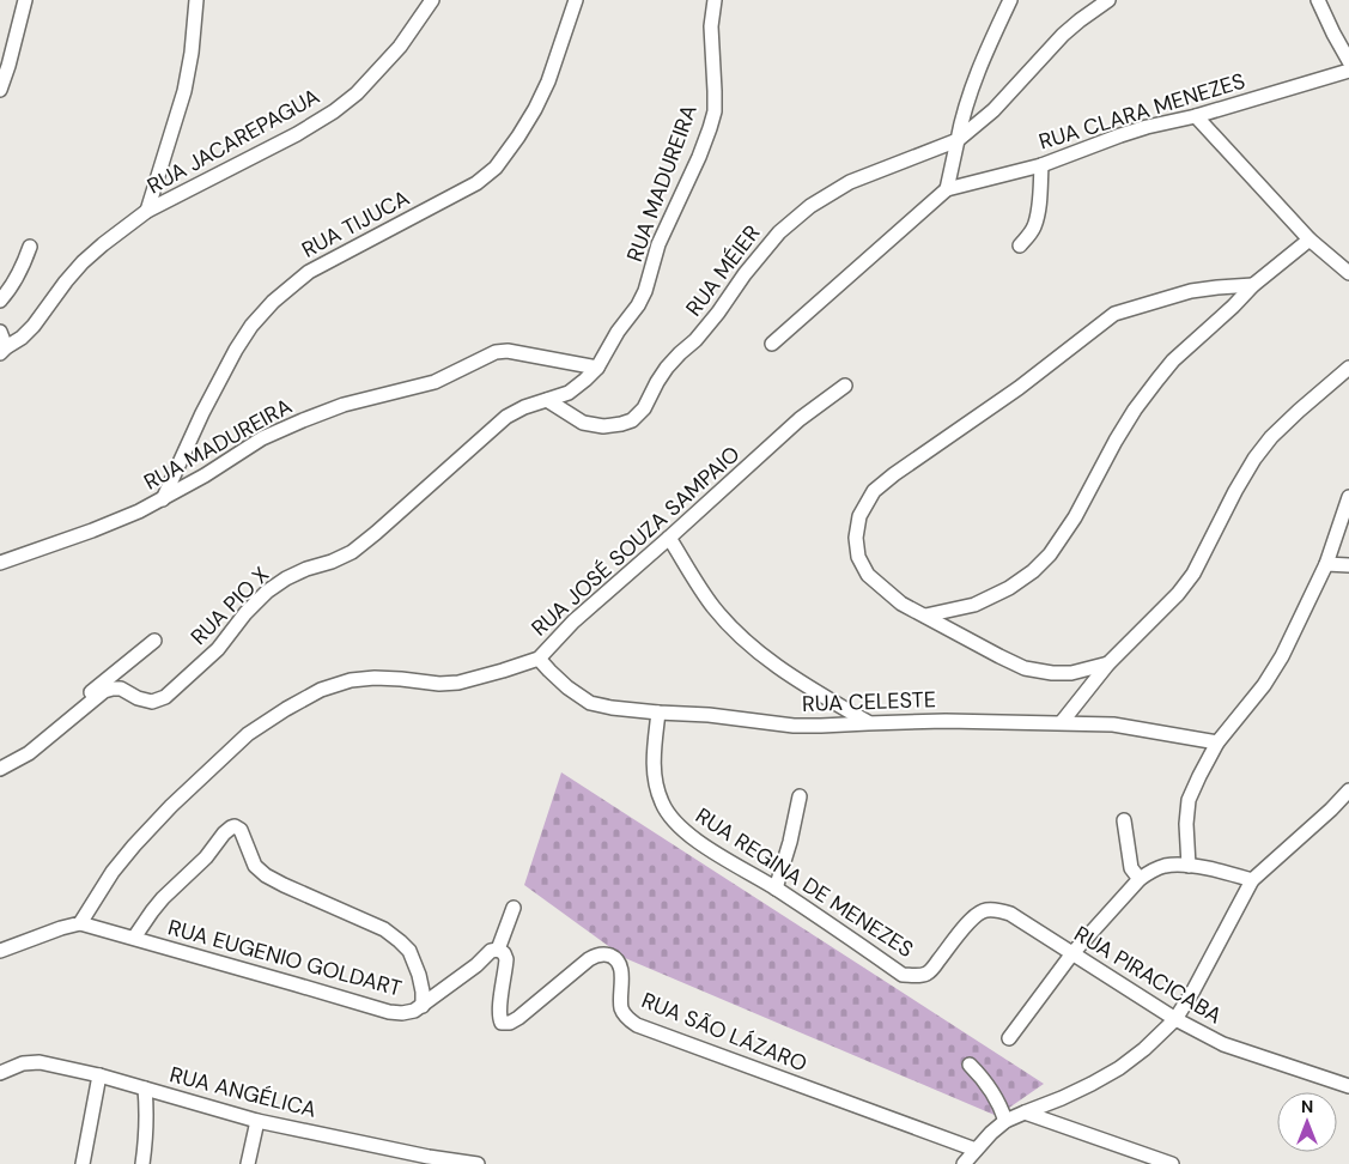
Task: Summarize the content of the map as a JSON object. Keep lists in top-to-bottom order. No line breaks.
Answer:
{"streets":{"street":["RUA CLARA MENEZES","RUA JACAREPAGUA","RUA MADUREIRA","RUA TIJUCA","RUA MÉIER","RUA JOSÉ SOUZA SAMPAIO","RUA PIO X","RUA CELESTE","RUA REGINA DE MENEZES","RUA EUGENIO GOLDART","RUA PIRACICABA","RUA SÃO LÁZARO","RUA ANGÉLICA"]},"crossings":[["RUA MADUREIRA","RUA TIJUCA"],["RUA MADUREIRA","RUA MÉIER"],["RUA MADUREIRA","RUA PIO X"],["RUA MÉIER","RUA PIO X"],["RUA JOSÉ SOUZA SAMPAIO","RUA CELESTE"],["RUA JOSÉ SOUZA SAMPAIO","RUA EUGENIO GOLDART"],["RUA CELESTE","RUA REGINA DE MENEZES"],["RUA REGINA DE MENEZES","RUA PIRACICABA"],["RUA EUGENIO GOLDART","RUA SÃO LÁZARO"]],"north":"top"}
